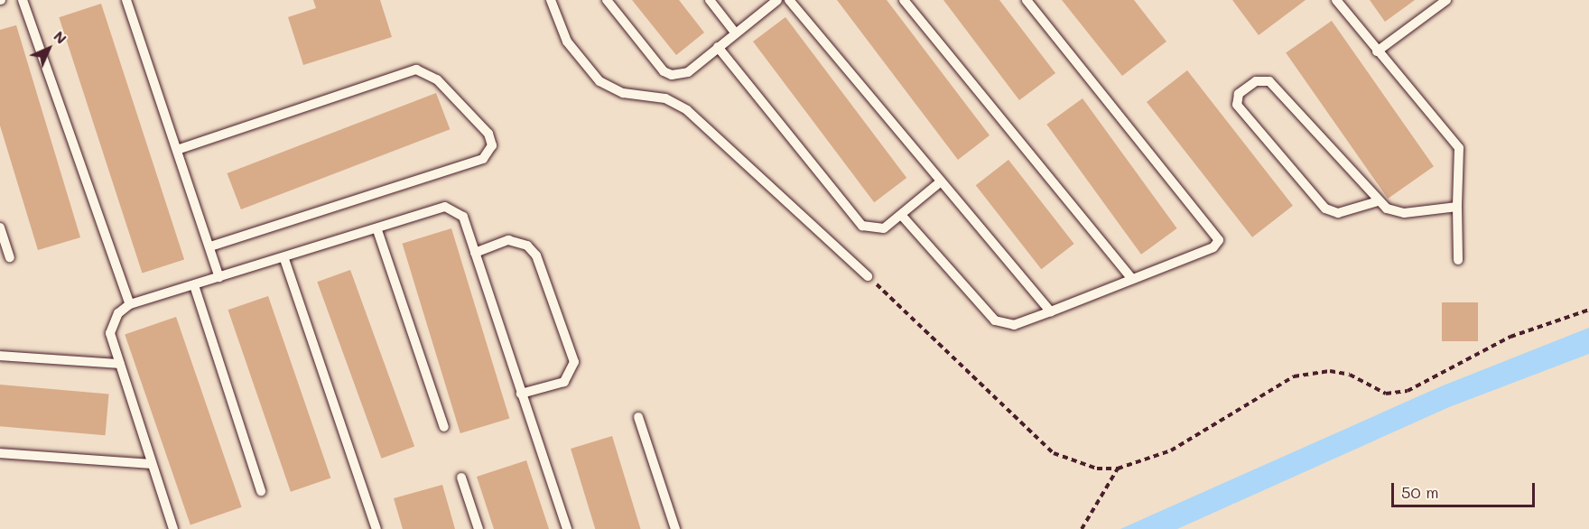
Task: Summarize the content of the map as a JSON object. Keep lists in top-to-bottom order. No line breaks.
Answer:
{"scale_bar":"50 m","north":"top right"}
